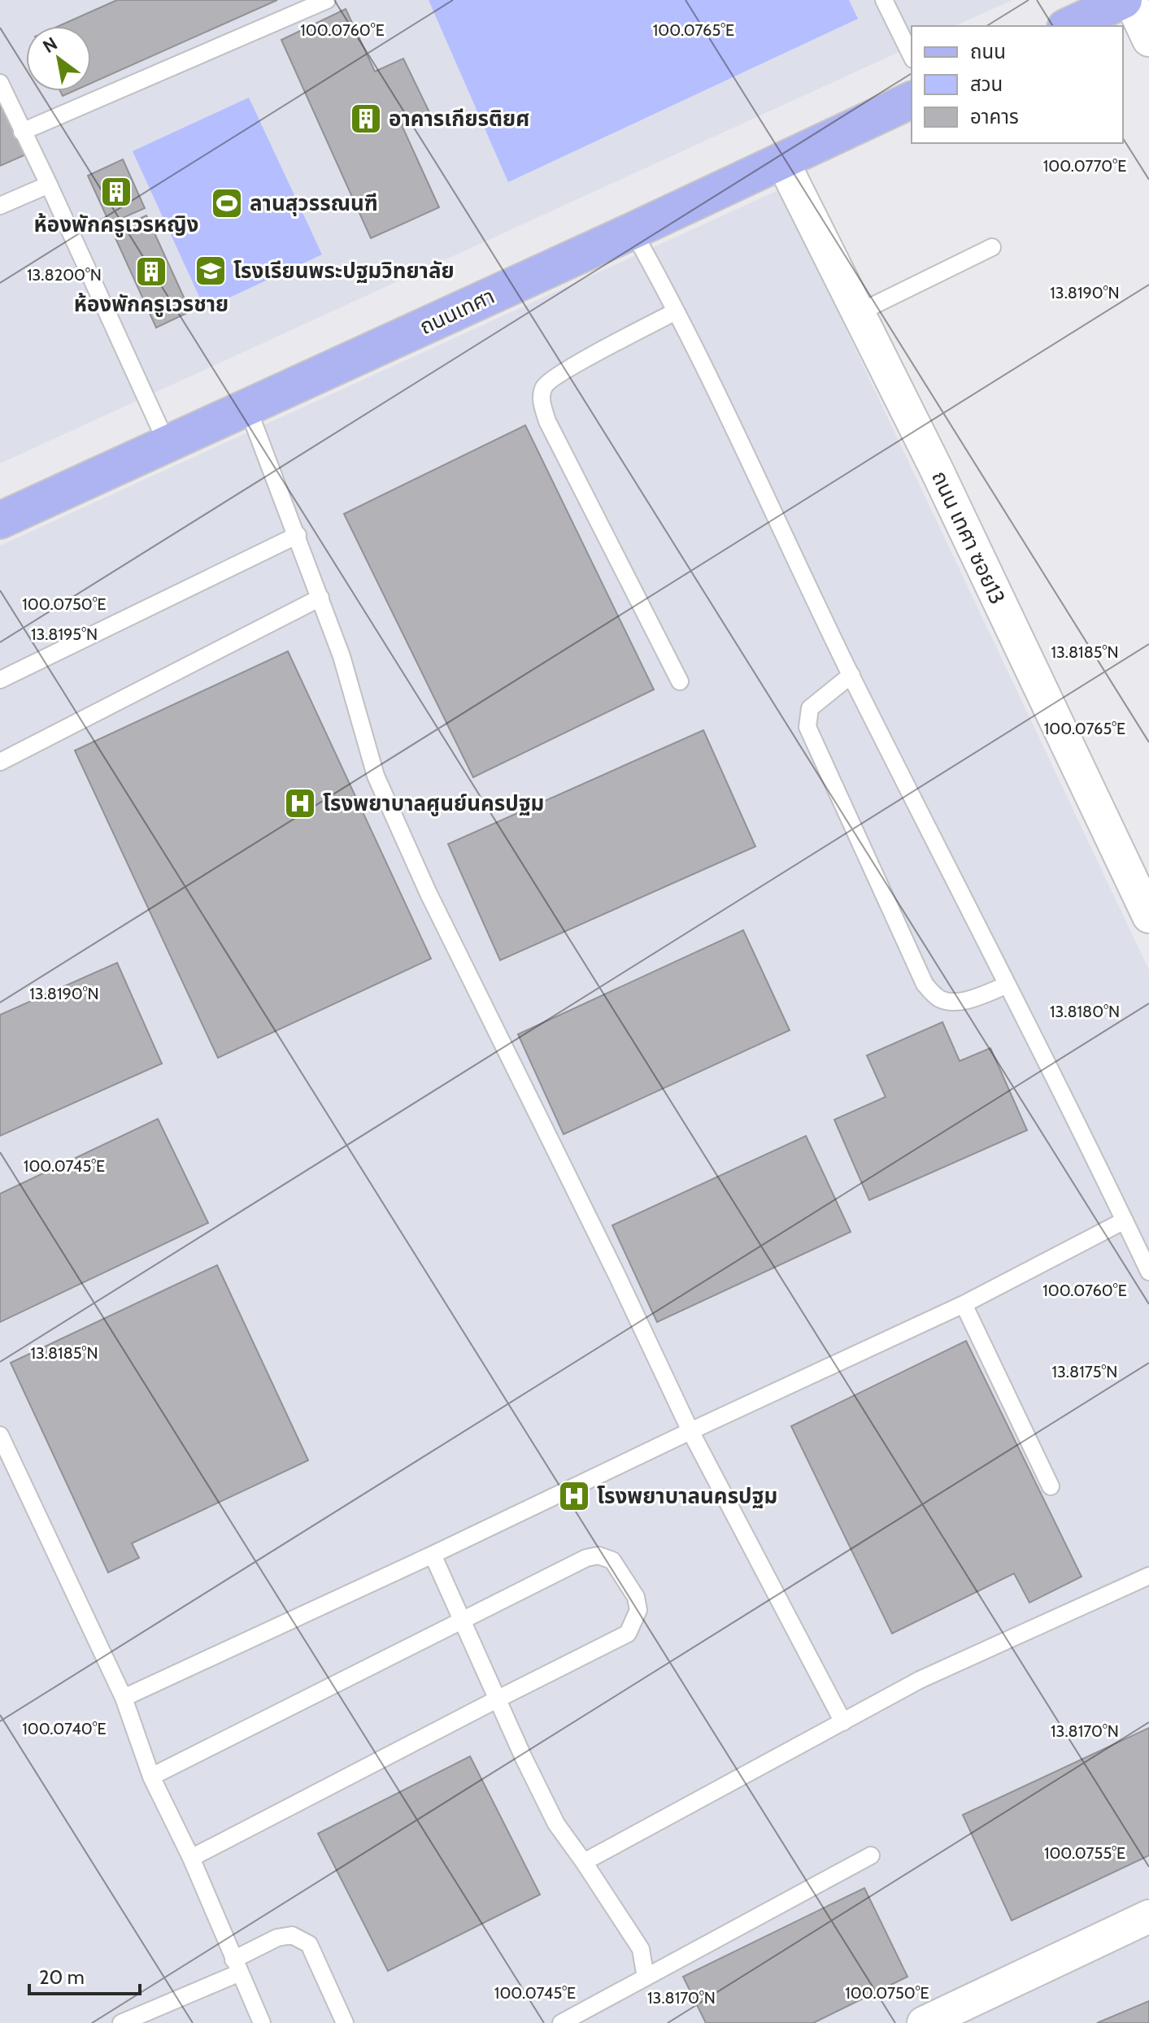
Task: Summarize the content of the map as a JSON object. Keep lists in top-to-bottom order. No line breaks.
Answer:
{"streets":{"main road":["ถนนเทศา"],"street":["ถนน เทศา ซอย13"]},"crossings":[["ถนนเทศา","ถนน เทศา ซอย13"]],"places":{"building":["อาคารเกียรติยศ","ห้องพักครูเวรหญิง","ห้องพักครูเวรชาย"],"sports":["ลานสุวรรณนฑี"],"school or university":["โรงเรียนพระปฐมวิทยาลัย"],"hospital":["โรงพยาบาลศูนย์นครปฐม","โรงพยาบาลนครปฐม"]},"legend":["ถนน","สวน","อาคาร"],"scale_bar":"20 m","north":"top left","coordinates":["100.0760°E","100.0765°E","100.0770°E","13.8200°N","13.8190°N","100.0750°E","13.8195°N","13.8185°N","13.8180°N","100.0745°E","13.8175°N","100.0740°E","13.8170°N","100.0755°E"]}
